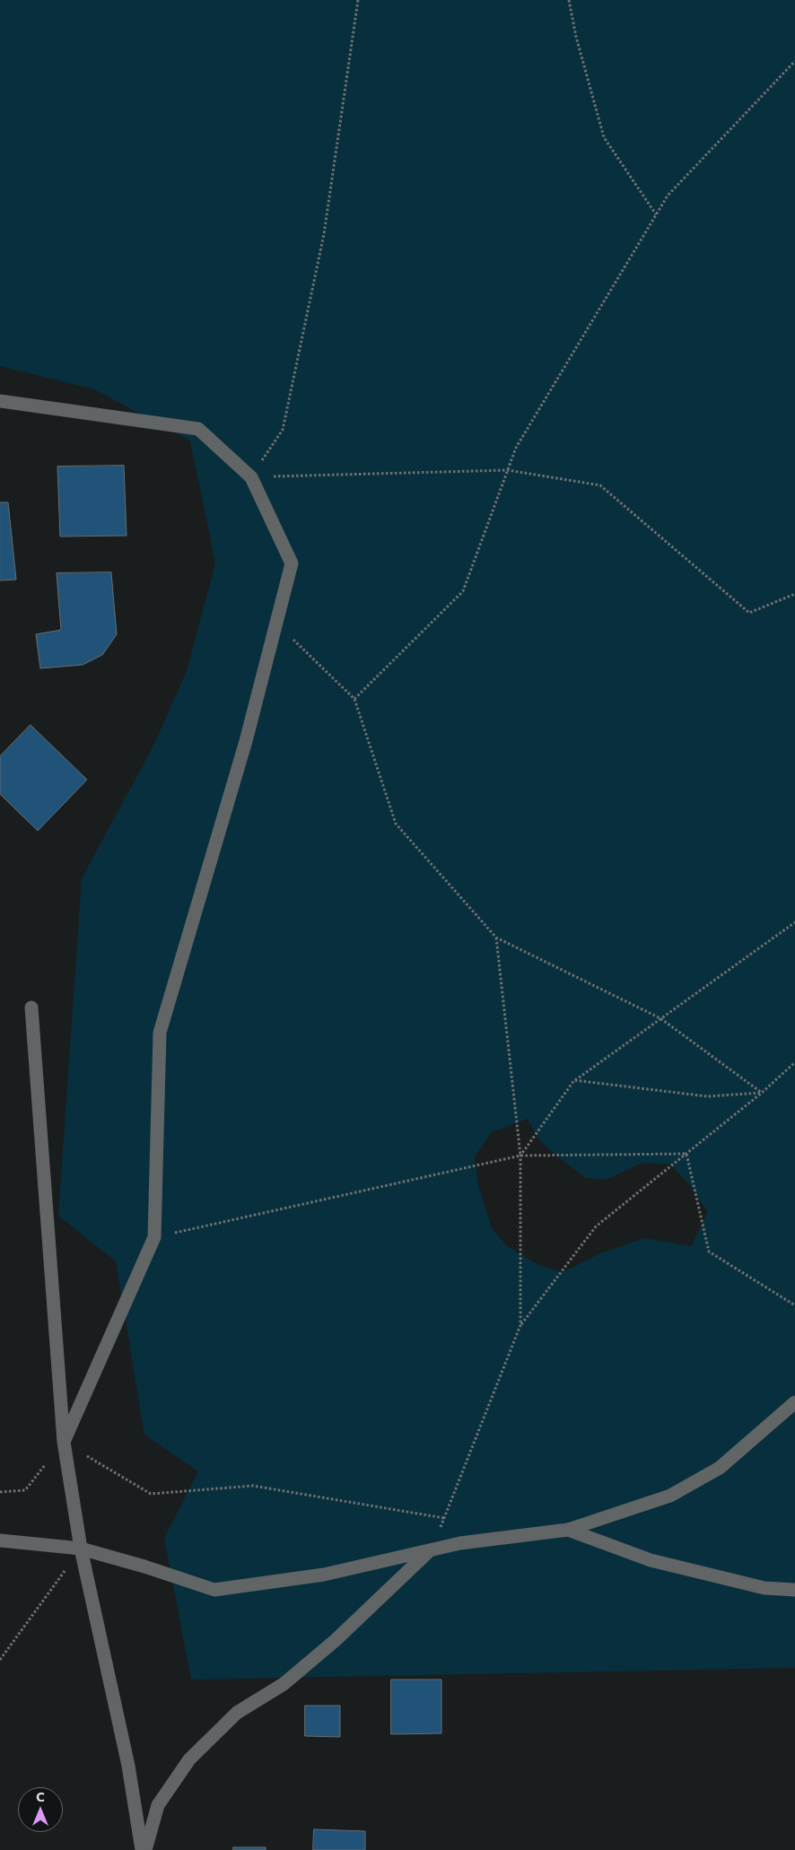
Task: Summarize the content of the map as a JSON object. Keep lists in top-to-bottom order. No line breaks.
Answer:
{"north":"top"}
